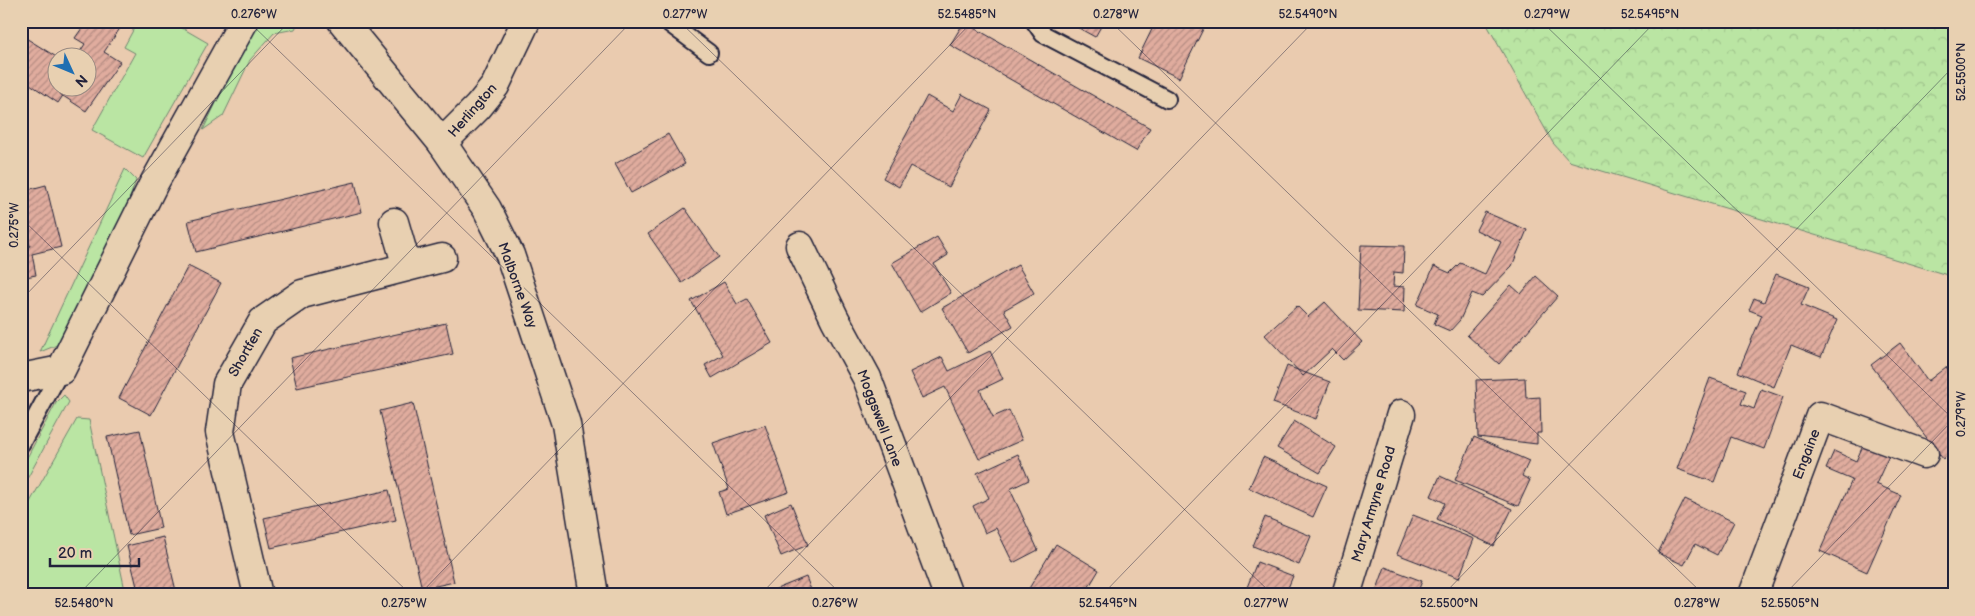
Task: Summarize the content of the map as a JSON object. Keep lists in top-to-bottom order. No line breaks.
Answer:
{"streets":{"street":["Herlington","Malborne Way","Shortfen","Moggswell Lane","Engaine","Mary Armyne Road"]},"crossings":[["Herlington","Malborne Way"]],"scale_bar":"20 m","north":"bottom right","coordinates":["0.276°W","0.277°W","52.5485°N","0.278°W","52.5490°N","0.279°W","52.5495°N","52.5500°N","0.275°W","52.5480°N","52.5505°N"]}
